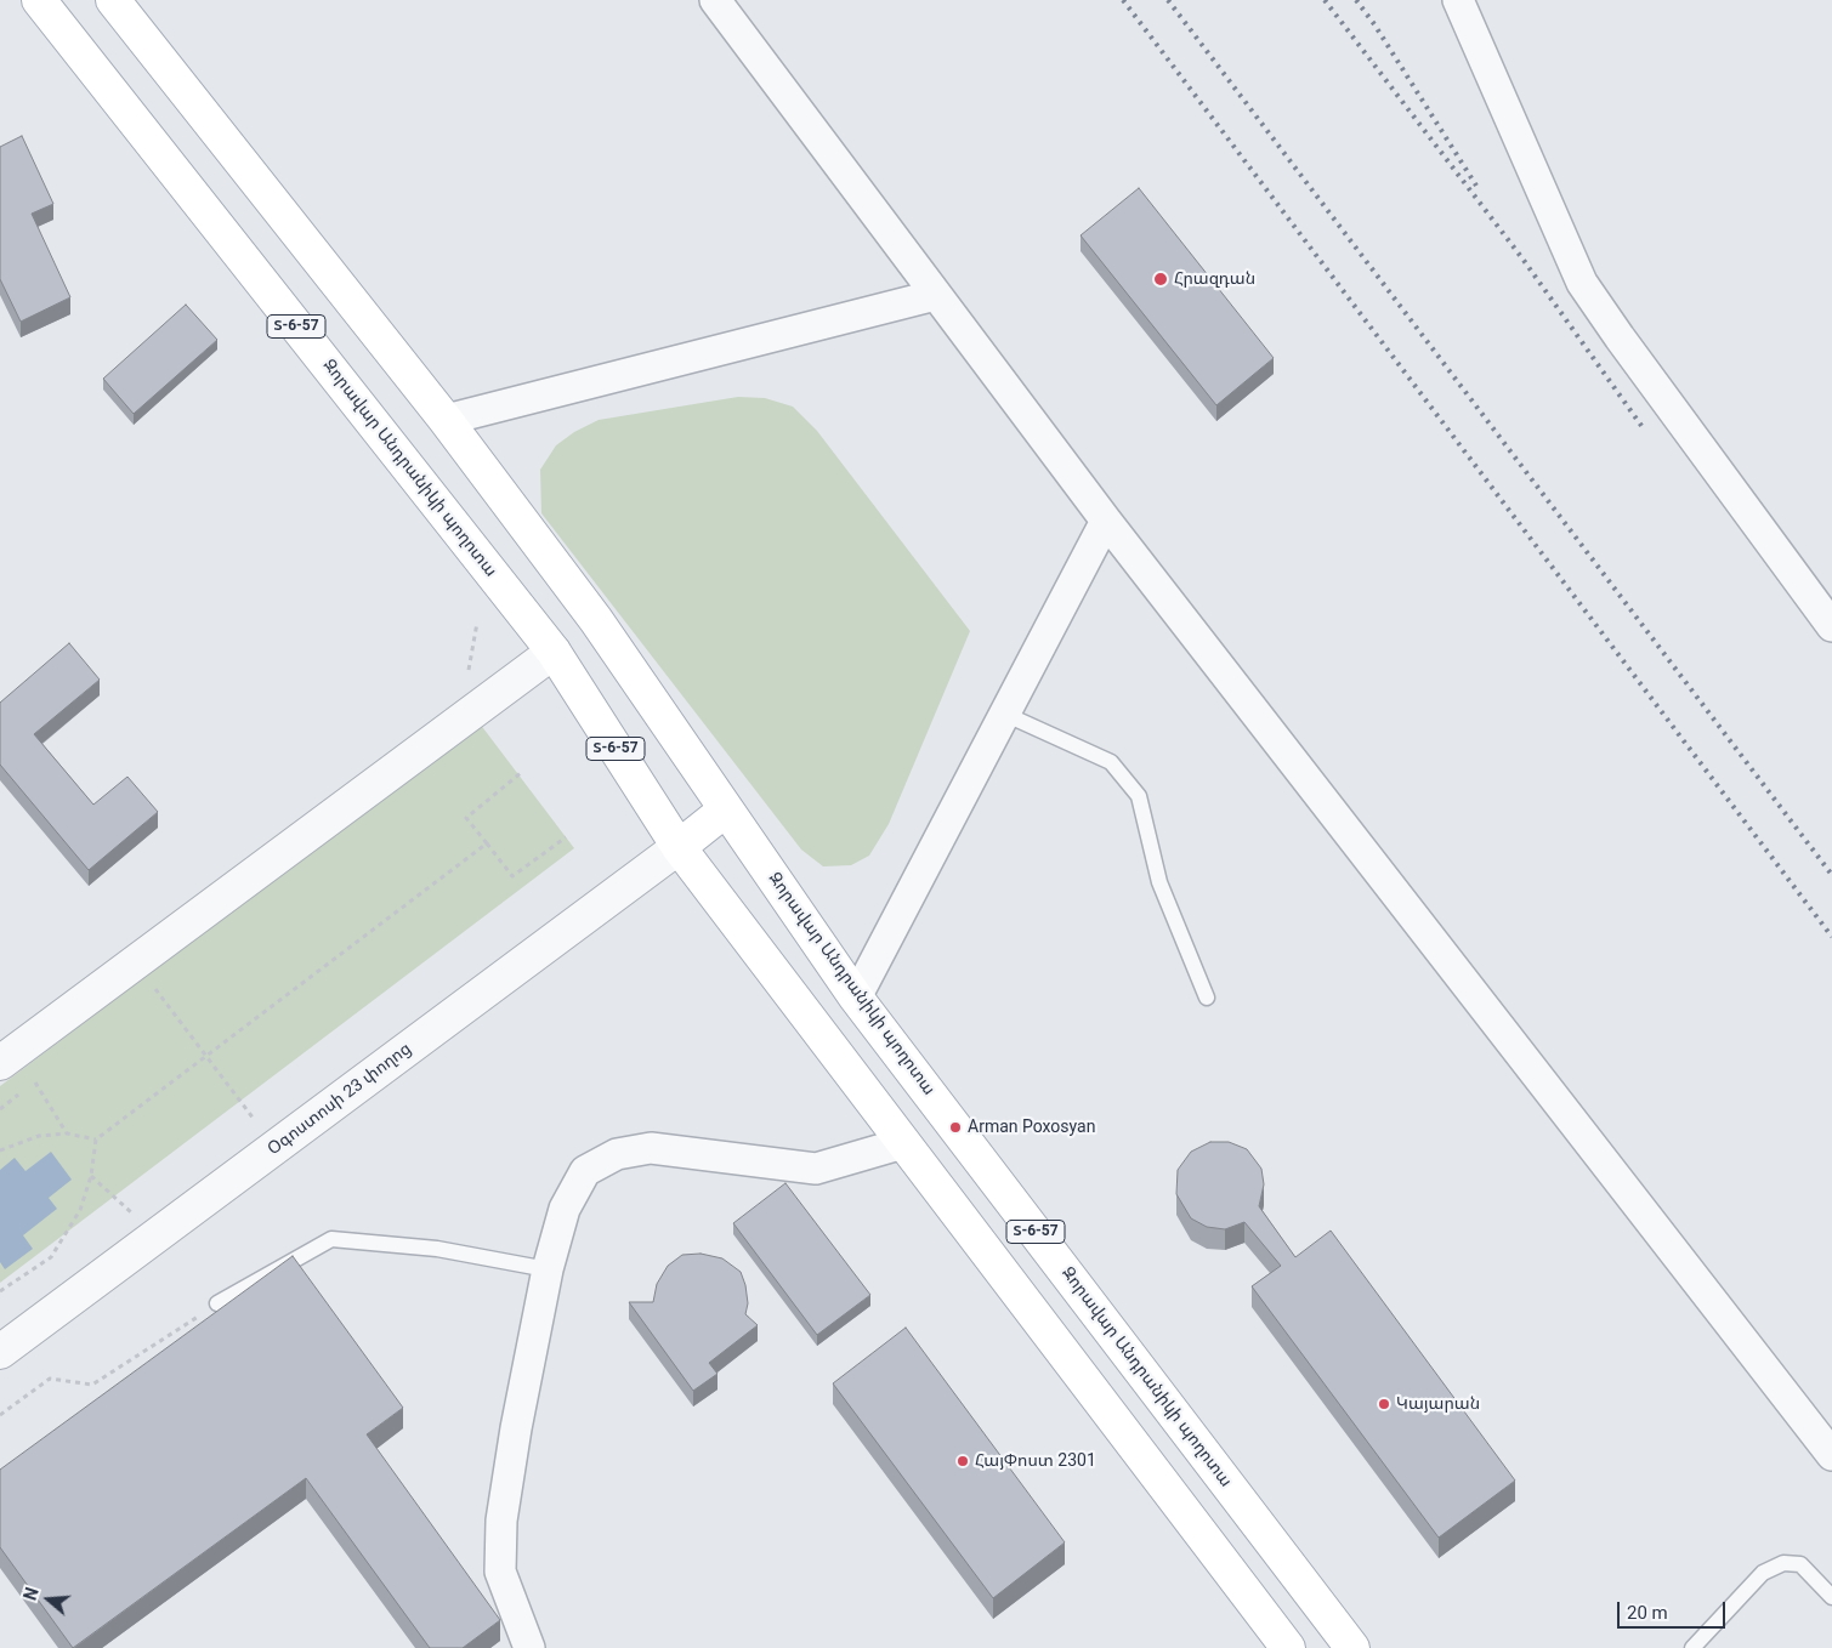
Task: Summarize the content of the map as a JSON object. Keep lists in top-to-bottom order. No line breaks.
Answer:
{"streets":{"main road":["Տ-6-57","Զորավար Անդրանիկի պողոտա"],"street":["Օգոստոսի 23 փողոց"]},"crossings":[["Զորավար Անդրանիկի պողոտա","Օգոստոսի 23 փողոց"]],"places":["Հրազդան","Arman Poxosyan","Կայարան","ՀայՓոստ 2301"],"scale_bar":"20 m","north":"left"}
